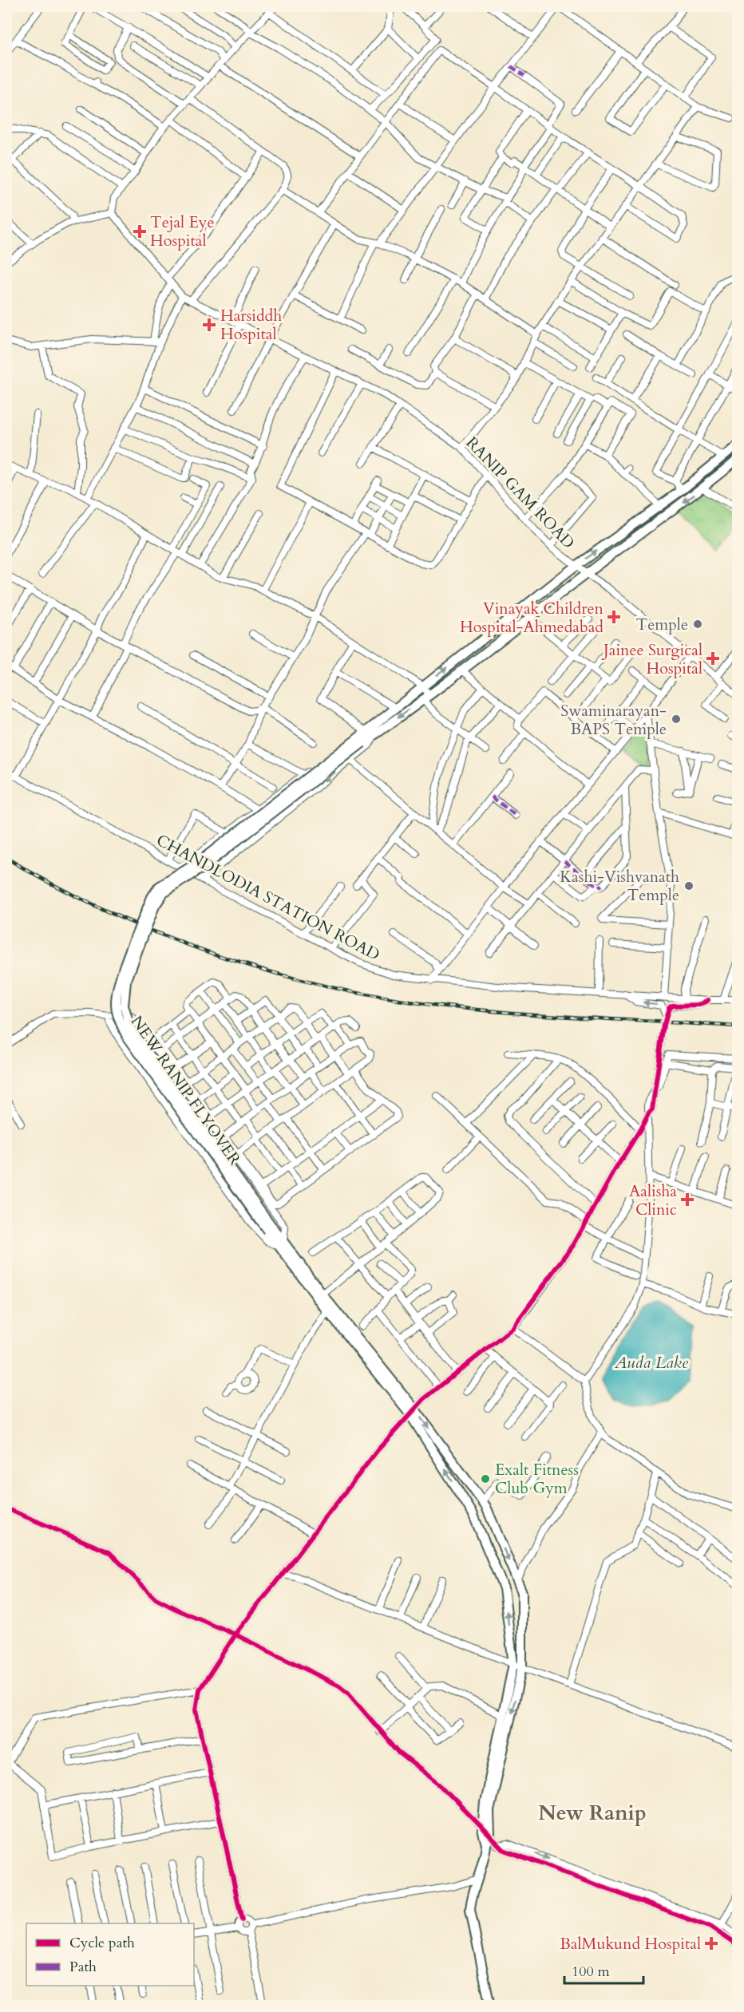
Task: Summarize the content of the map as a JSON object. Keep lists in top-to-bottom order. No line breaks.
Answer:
{"streets":{"main road":["NEW RANIP FLYOVER"],"street":["RANIP GAM ROAD","CHANDLODIA STATION ROAD"]},"crossings":[["RANIP GAM ROAD","NEW RANIP FLYOVER"]],"districts":["New Ranip"],"water":["Auda Lake"],"places":{"health":["Tejal Eye Hospital","Harsiddh Hospital","Vinayak Children Hospital-Ahmedabad","Jainee Surgical Hospital","Aalisha Clinic","BalMukund Hospital"],"other":["Temple","Swaminarayan- BAPS Temple","Kashi-Vishvanath Temple","Exalt Fitness Club Gym"]},"legend":["Cycle path","Path"],"scale_bar":"100 m"}
